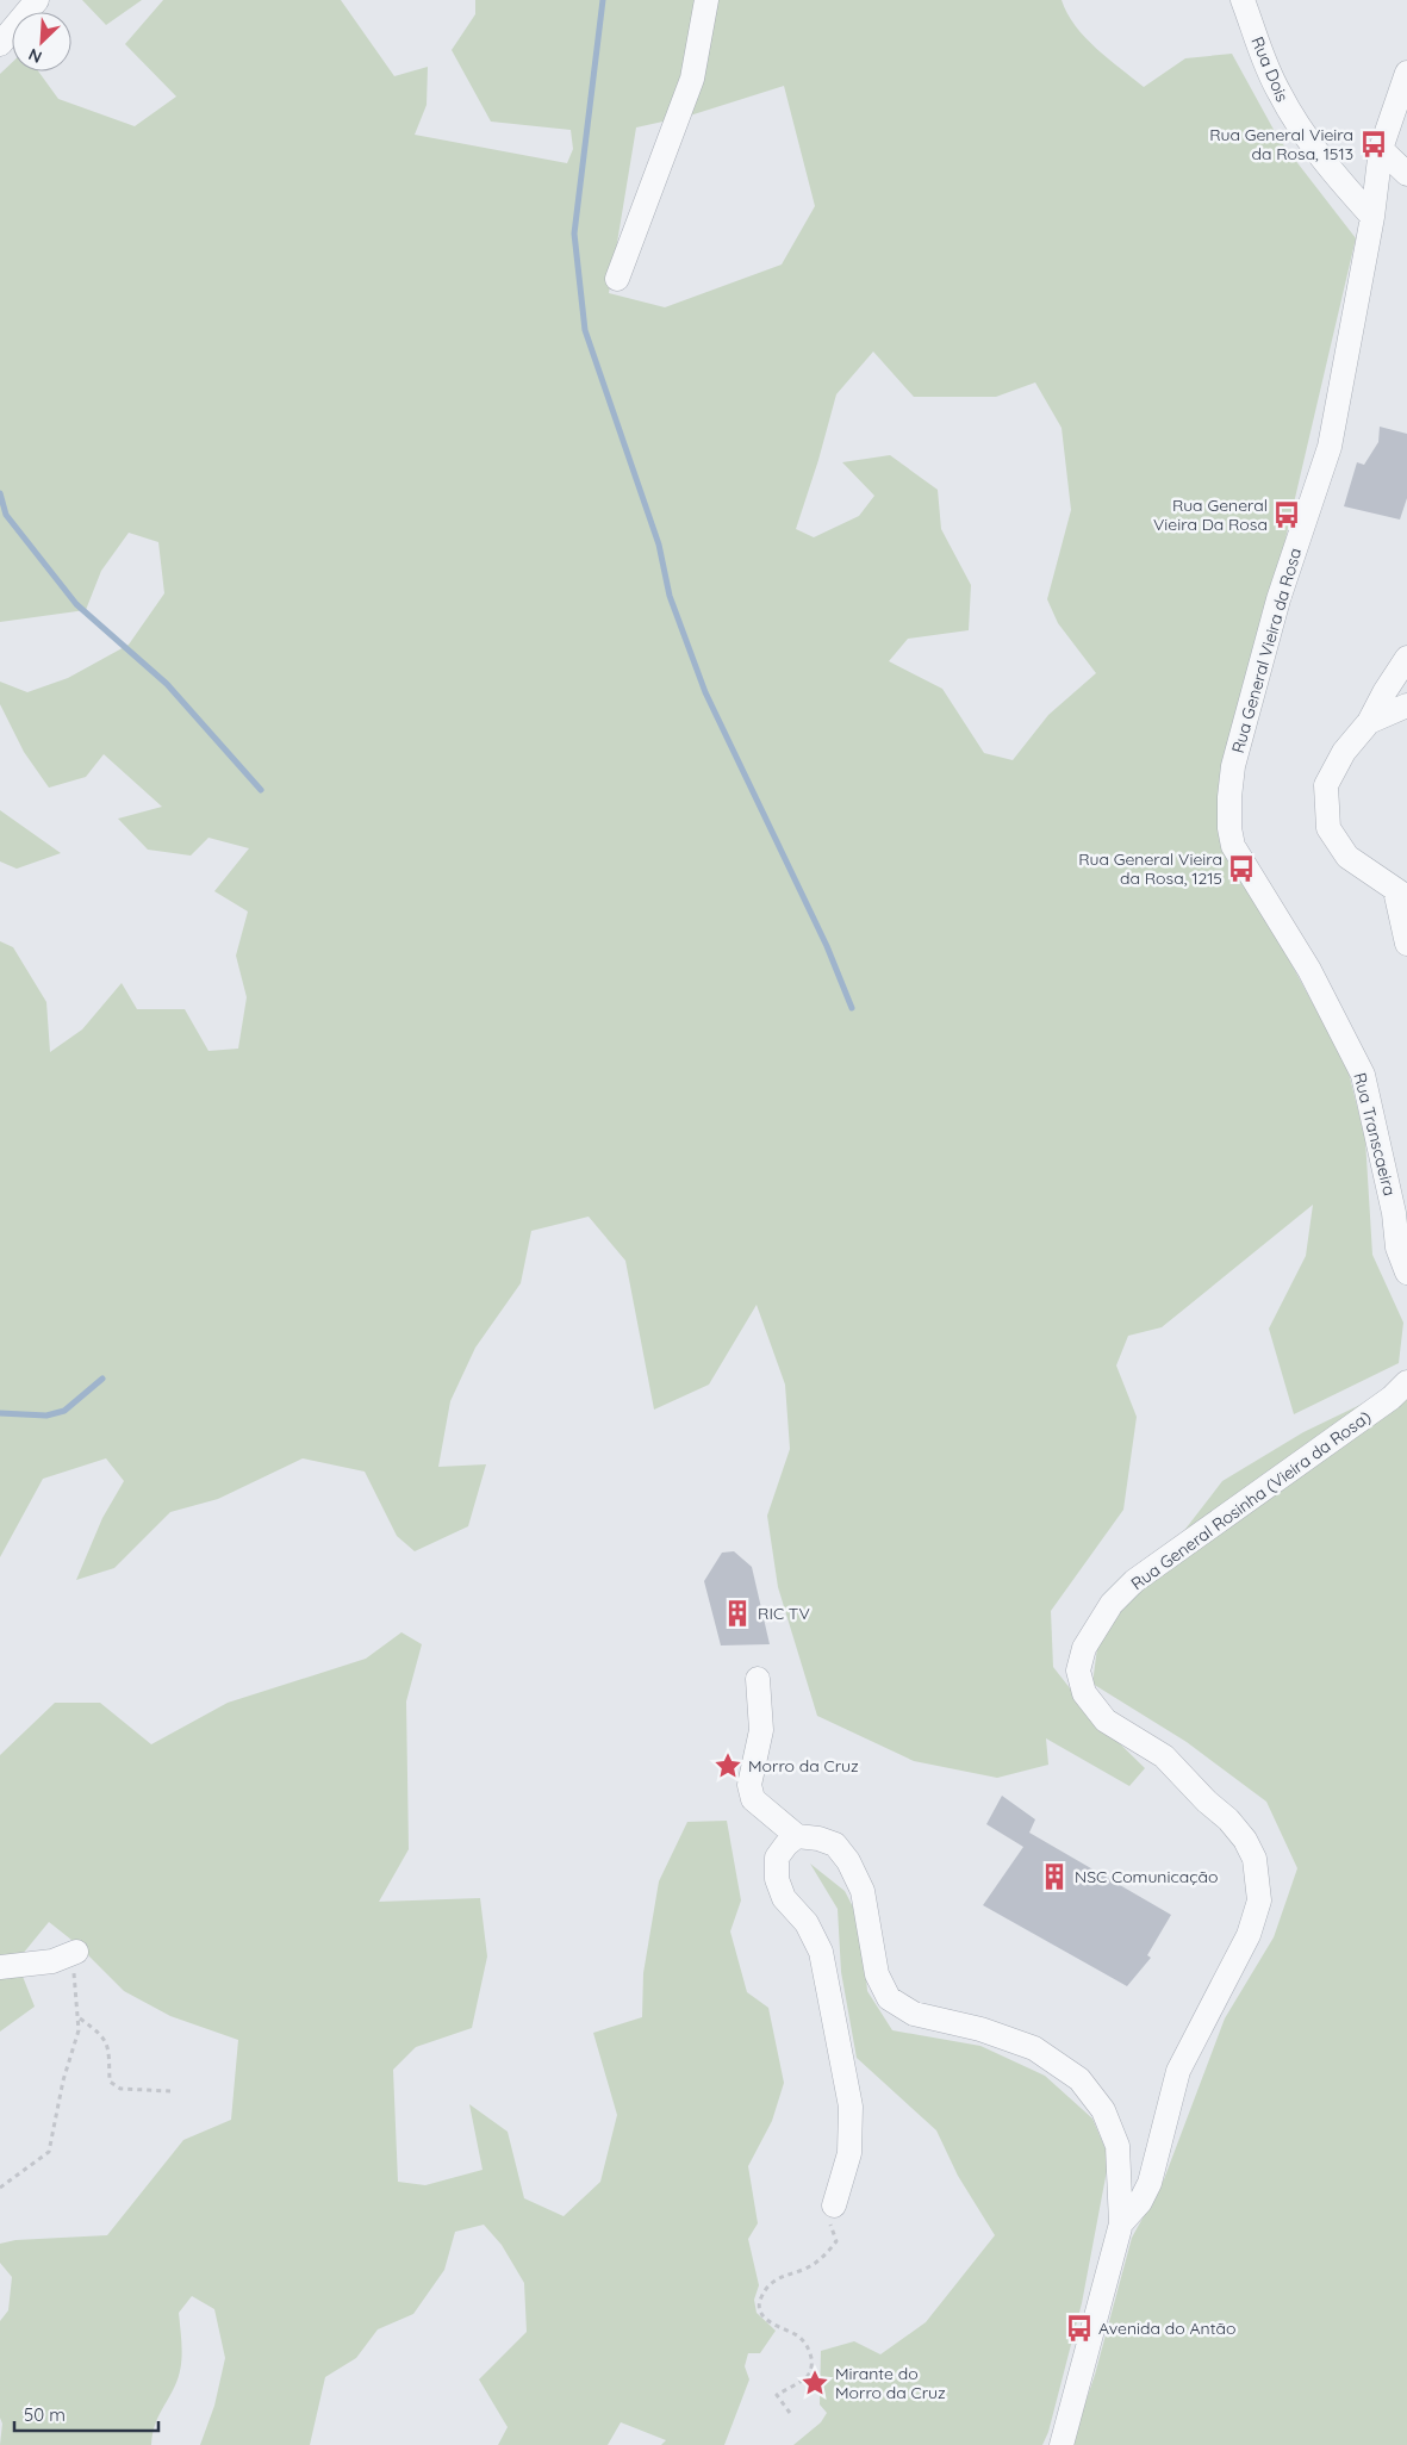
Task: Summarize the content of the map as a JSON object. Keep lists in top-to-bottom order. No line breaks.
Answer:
{"streets":{"street":["Rua Dois","Rua General Vieira da Rosa","Rua Transcaeira","Rua General Rosinha (Vieira da Rosa)"]},"crossings":[["Rua Dois","Rua General Vieira da Rosa"],["Rua General Vieira da Rosa","Rua Transcaeira"]],"places":{"bus stop":["Rua General Vieira da Rosa, 1513","Rua General Vieira Da Rosa","Rua General Vieira da Rosa, 1215","Avenida do Antão"],"building":["RIC TV","NSC Comunicação"],"place":["Morro da Cruz","Mirante do Morro da Cruz"]},"scale_bar":"50 m","north":"bottom left"}
